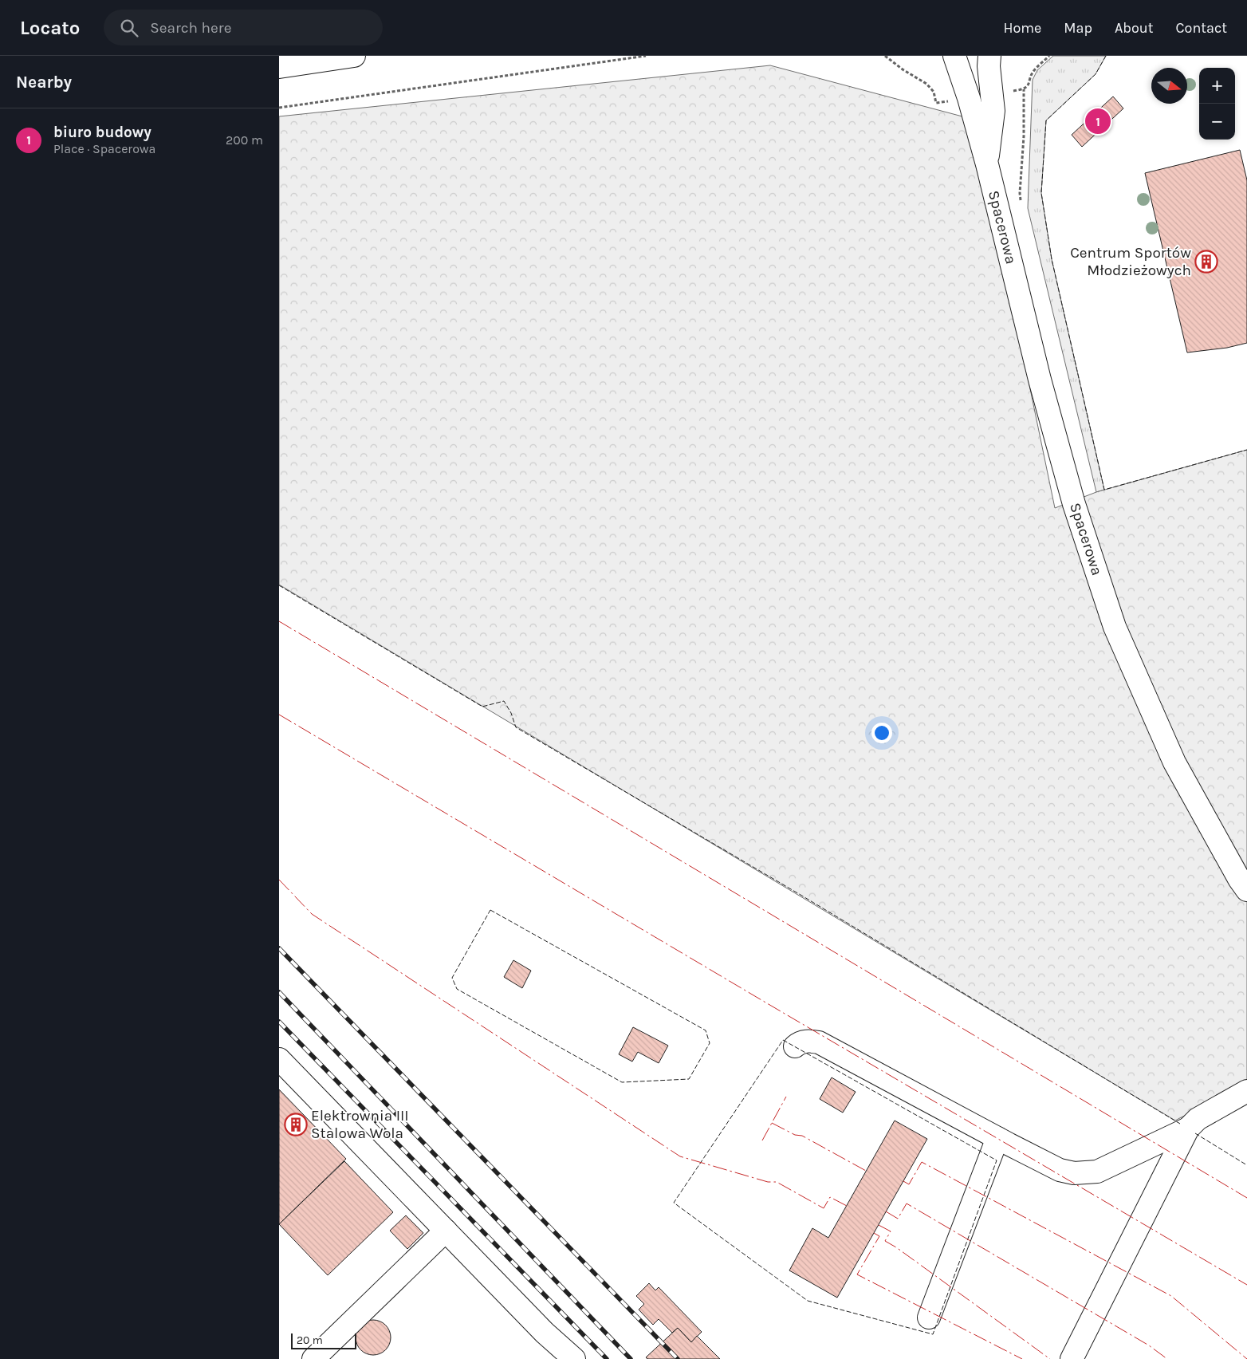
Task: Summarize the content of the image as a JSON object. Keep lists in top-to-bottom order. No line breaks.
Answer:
{"streets":{"street":["Spacerowa"]},"places":{"building":["Centrum Sportów Młodzieżowych","Elektrownia III Stalowa Wola"]},"scale_bar":"20 m","north":"right","page":{"header":"Locato","search":"Search here","nav":["Home","Map","About","Contact"],"heading":"Nearby","map_buttons":["+","−"],"pins":"1","list":[{"mark":"1","name":"biuro budowy","note":"Place · Spacerowa","value":"200 m"}],"scale":"20 m"}}
